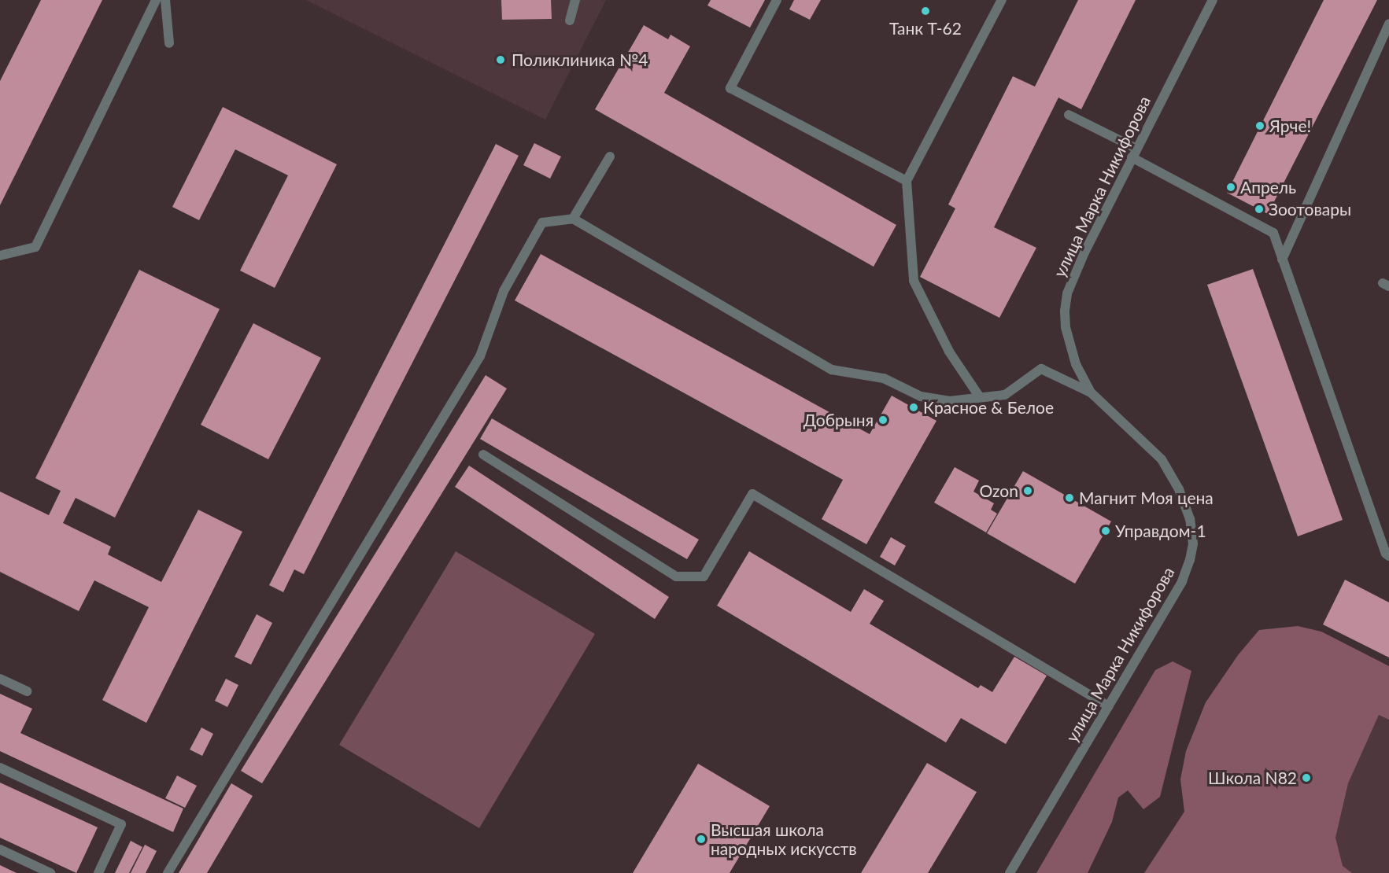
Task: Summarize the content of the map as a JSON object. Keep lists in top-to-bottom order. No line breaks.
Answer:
{"streets":{"street":["улица Марка Никифорова"]},"places":["Танк Т-62","Поликлиника №4","Ярче!","Апрель","Зоотовары","Красное & Белое","Добрыня","Ozon","Магнит Моя цена","Управдом-1","Школа N82","Высшая школа народных искусств"]}
